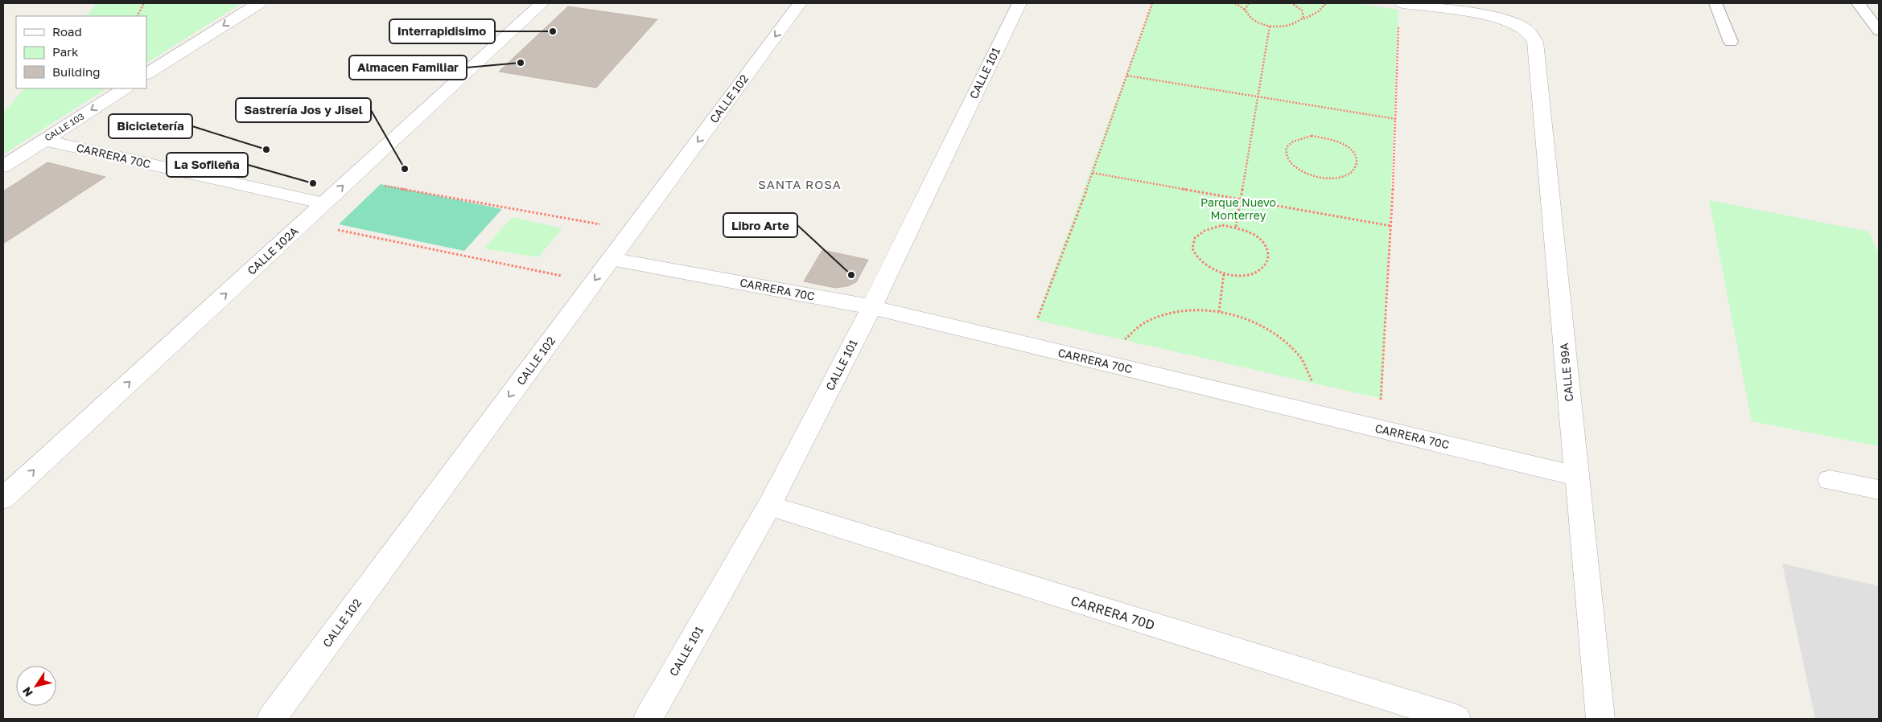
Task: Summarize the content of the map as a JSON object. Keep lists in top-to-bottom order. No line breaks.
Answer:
{"streets":{"street":["CALLE 101","CALLE 102","CALLE 103","CARRERA 70C","CALLE 102A","CALLE 99A","CARRERA 70D"]},"crossings":[["CALLE 101","CARRERA 70C"],["CALLE 101","CARRERA 70D"],["CALLE 102","CARRERA 70C"],["CALLE 103","CARRERA 70C"],["CARRERA 70C","CALLE 102A"],["CARRERA 70C","CALLE 99A"]],"one_way":["CALLE 102","CALLE 103","CALLE 102A"],"districts":["SANTA ROSA"],"parks":["Parque Nuevo Monterrey"],"places":["Interrapidisimo","Almacen Familiar","Bicicletería","Sastrería Jos y Jisel","La Sofileña","Libro Arte"],"legend":["Road","Park","Building"],"north":"bottom left"}
